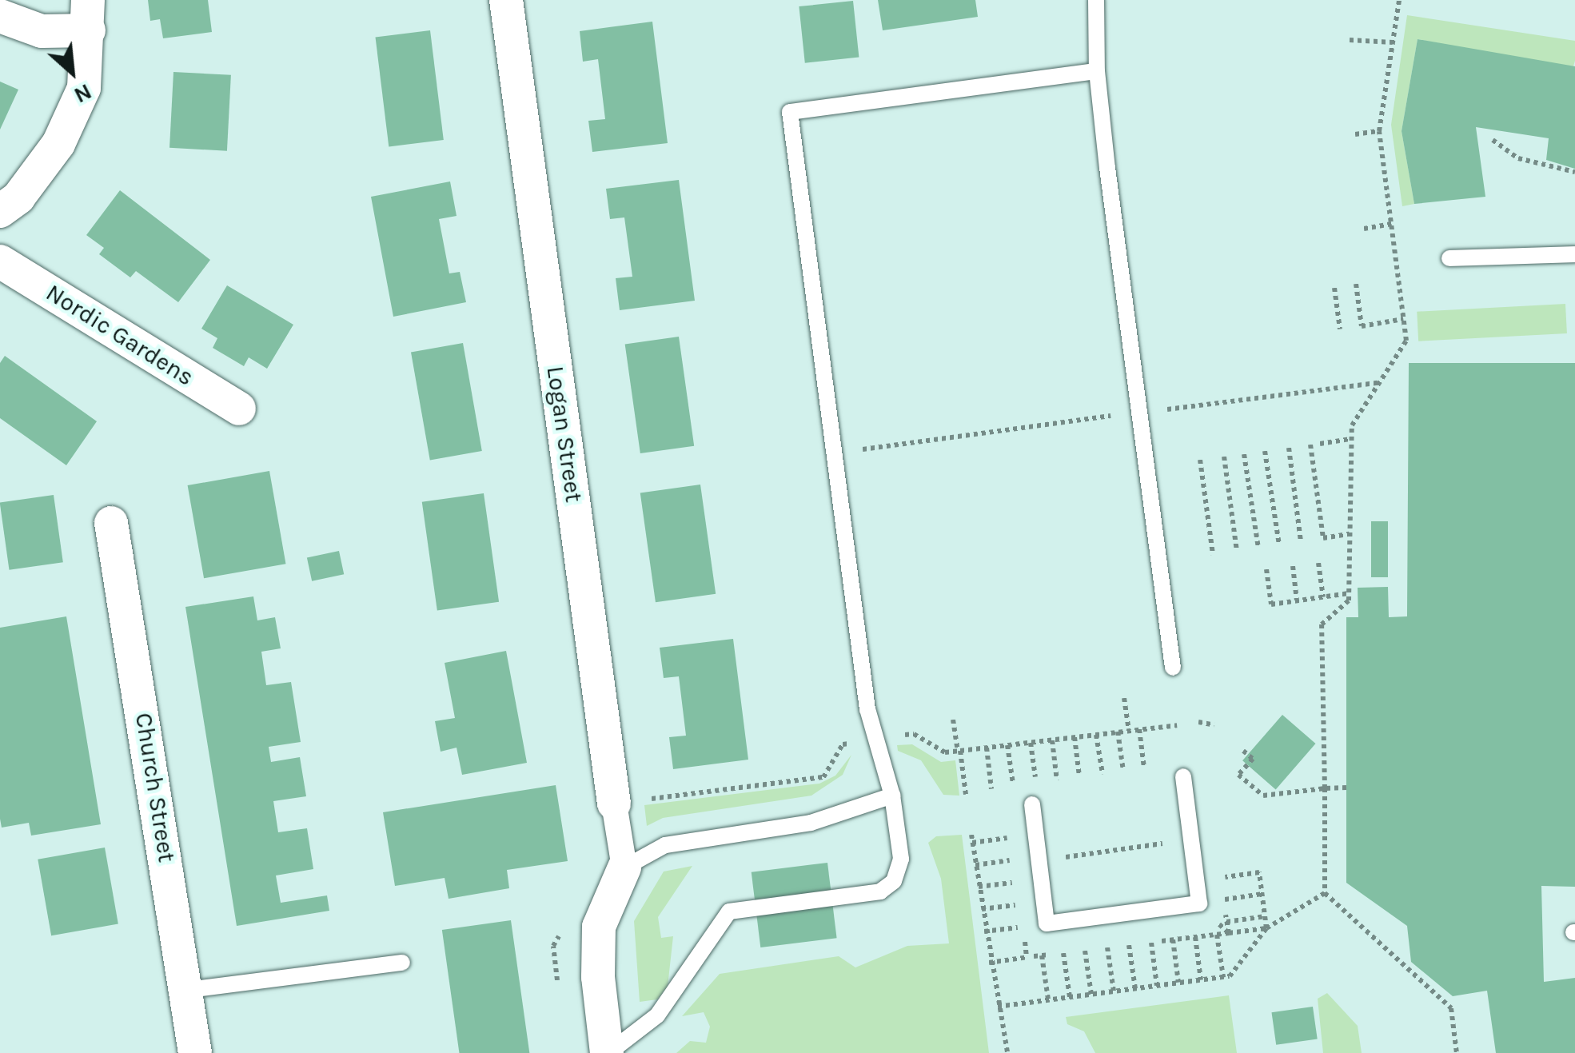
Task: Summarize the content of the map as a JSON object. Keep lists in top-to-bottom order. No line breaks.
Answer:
{"streets":{"street":["Nordic Gardens","Logan Street","Church Street"]},"north":"bottom right"}
